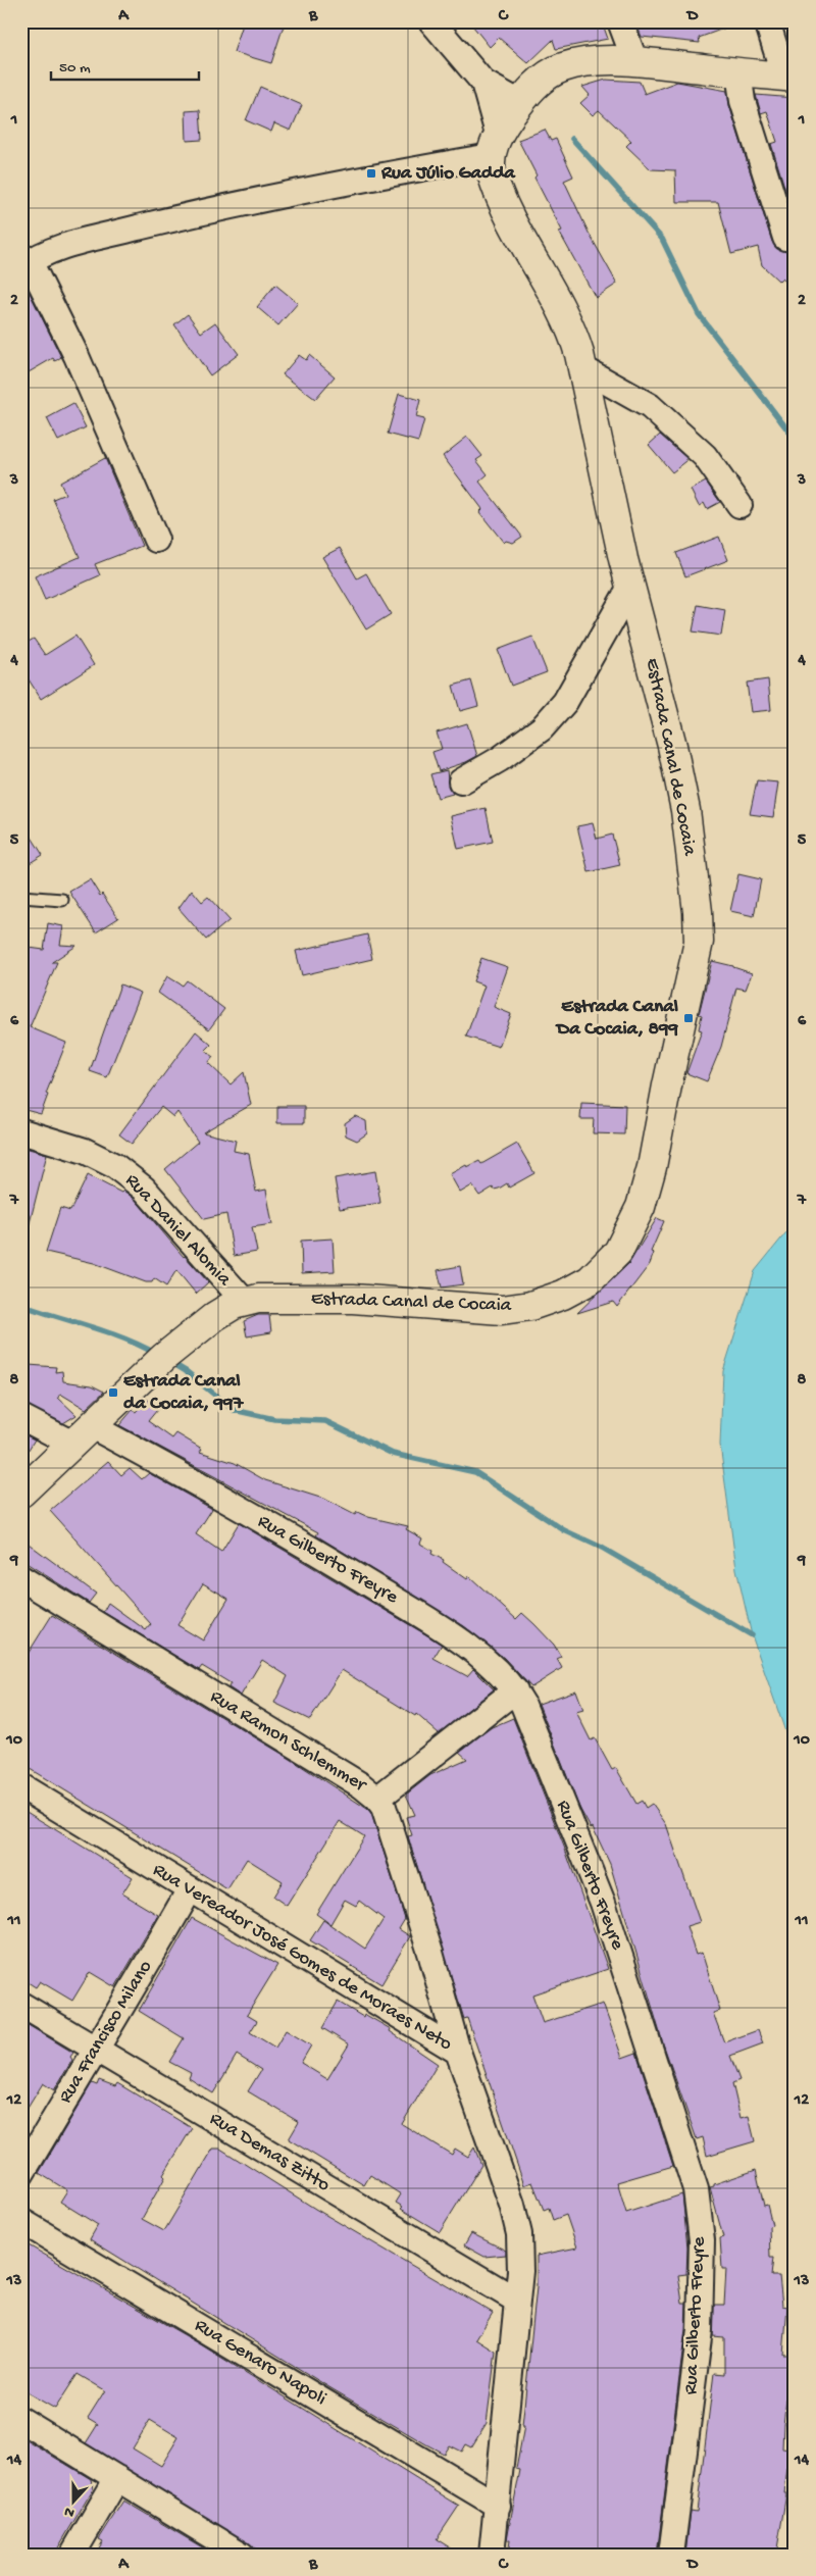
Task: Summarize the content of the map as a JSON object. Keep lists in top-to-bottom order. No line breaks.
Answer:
{"streets":{"main road":["Estrada Canal de Cocaia"],"street":["Rua Daniel Alomia","Rua Gilberto Freyre","Rua Ramon Schlemmer","Rua Vereador José Gomes de Moraes Neto","Rua Francisco Milano","Rua Demas Zitto","Rua Genaro Napoli"]},"crossings":[["Estrada Canal de Cocaia","Rua Daniel Alomia"],["Estrada Canal de Cocaia","Rua Gilberto Freyre"],["Rua Ramon Schlemmer","Rua Vereador José Gomes de Moraes Neto"],["Rua Vereador José Gomes de Moraes Neto","Rua Francisco Milano"],["Rua Vereador José Gomes de Moraes Neto","Rua Demas Zitto"],["Rua Vereador José Gomes de Moraes Neto","Rua Genaro Napoli"],["Rua Francisco Milano","Rua Demas Zitto"]],"places":{"transit":["Rua Júlio Gadda","Estrada Canal Da Cocaia, 899","Estrada Canal da Cocaia, 997"]},"scale_bar":"50 m","north":"bottom","grid":{"columns":["A","B","C","D"],"rows":["1","2","3","4","5","6","7","8","9","10","11","12","13","14"]}}
